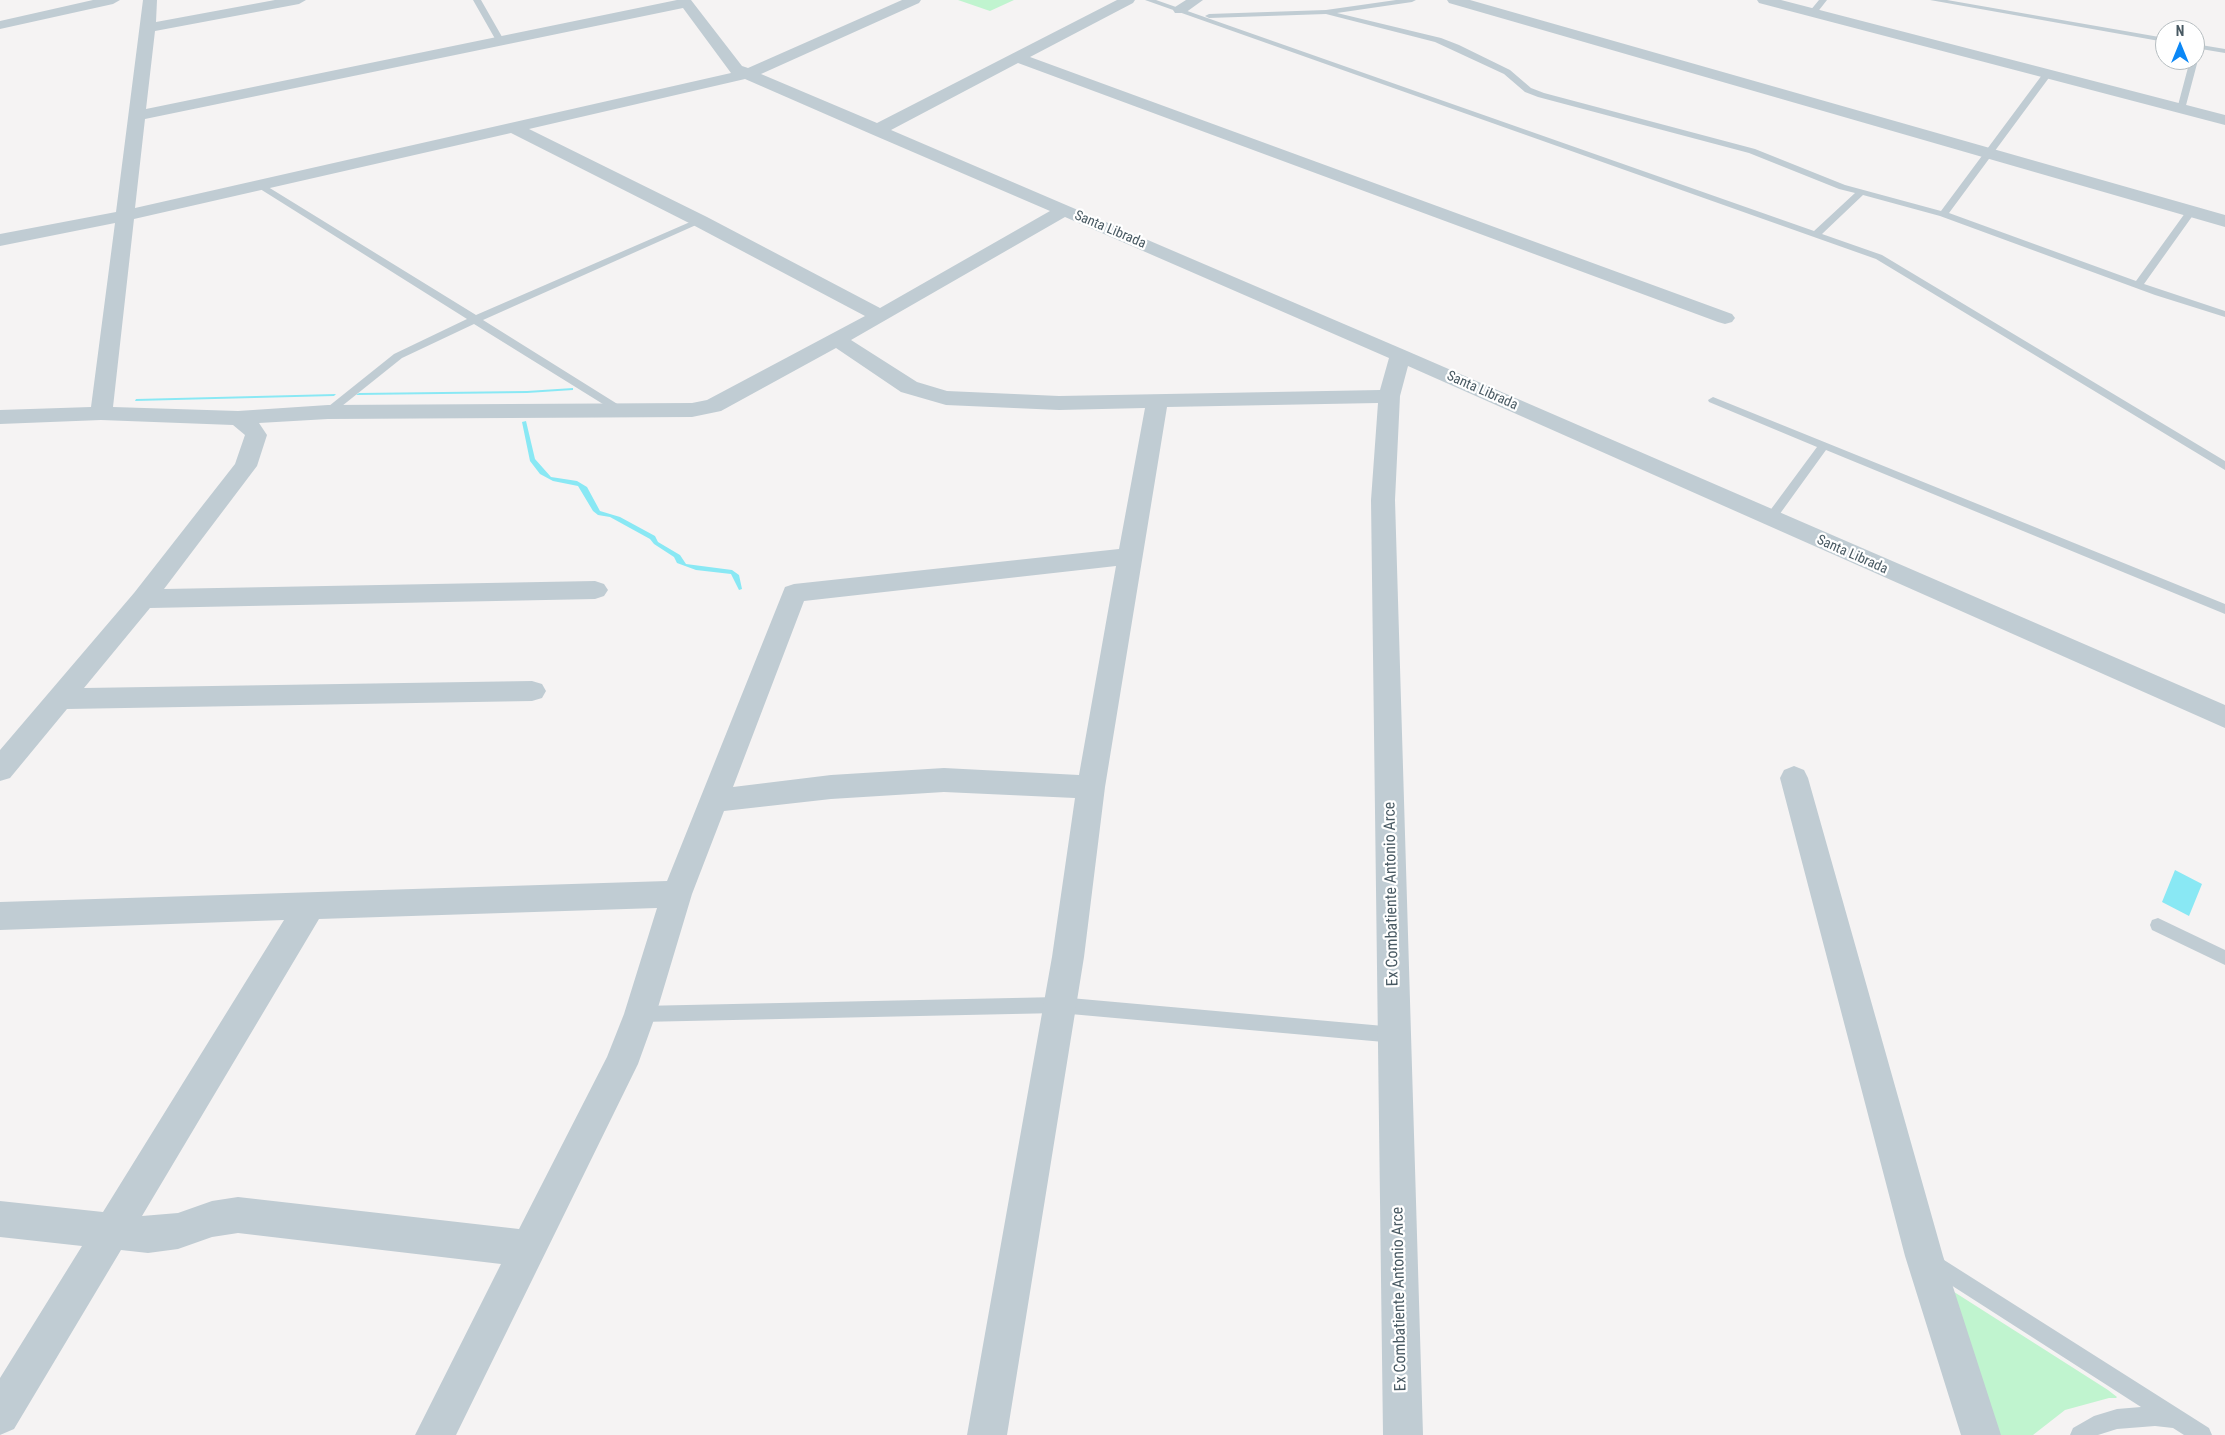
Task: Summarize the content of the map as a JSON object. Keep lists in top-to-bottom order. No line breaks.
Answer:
{"streets":{"street":["Santa Librada","Ex Combatiente Antonio Arce"]},"crossings":[["Santa Librada","Ex Combatiente Antonio Arce"]],"north":"top"}
